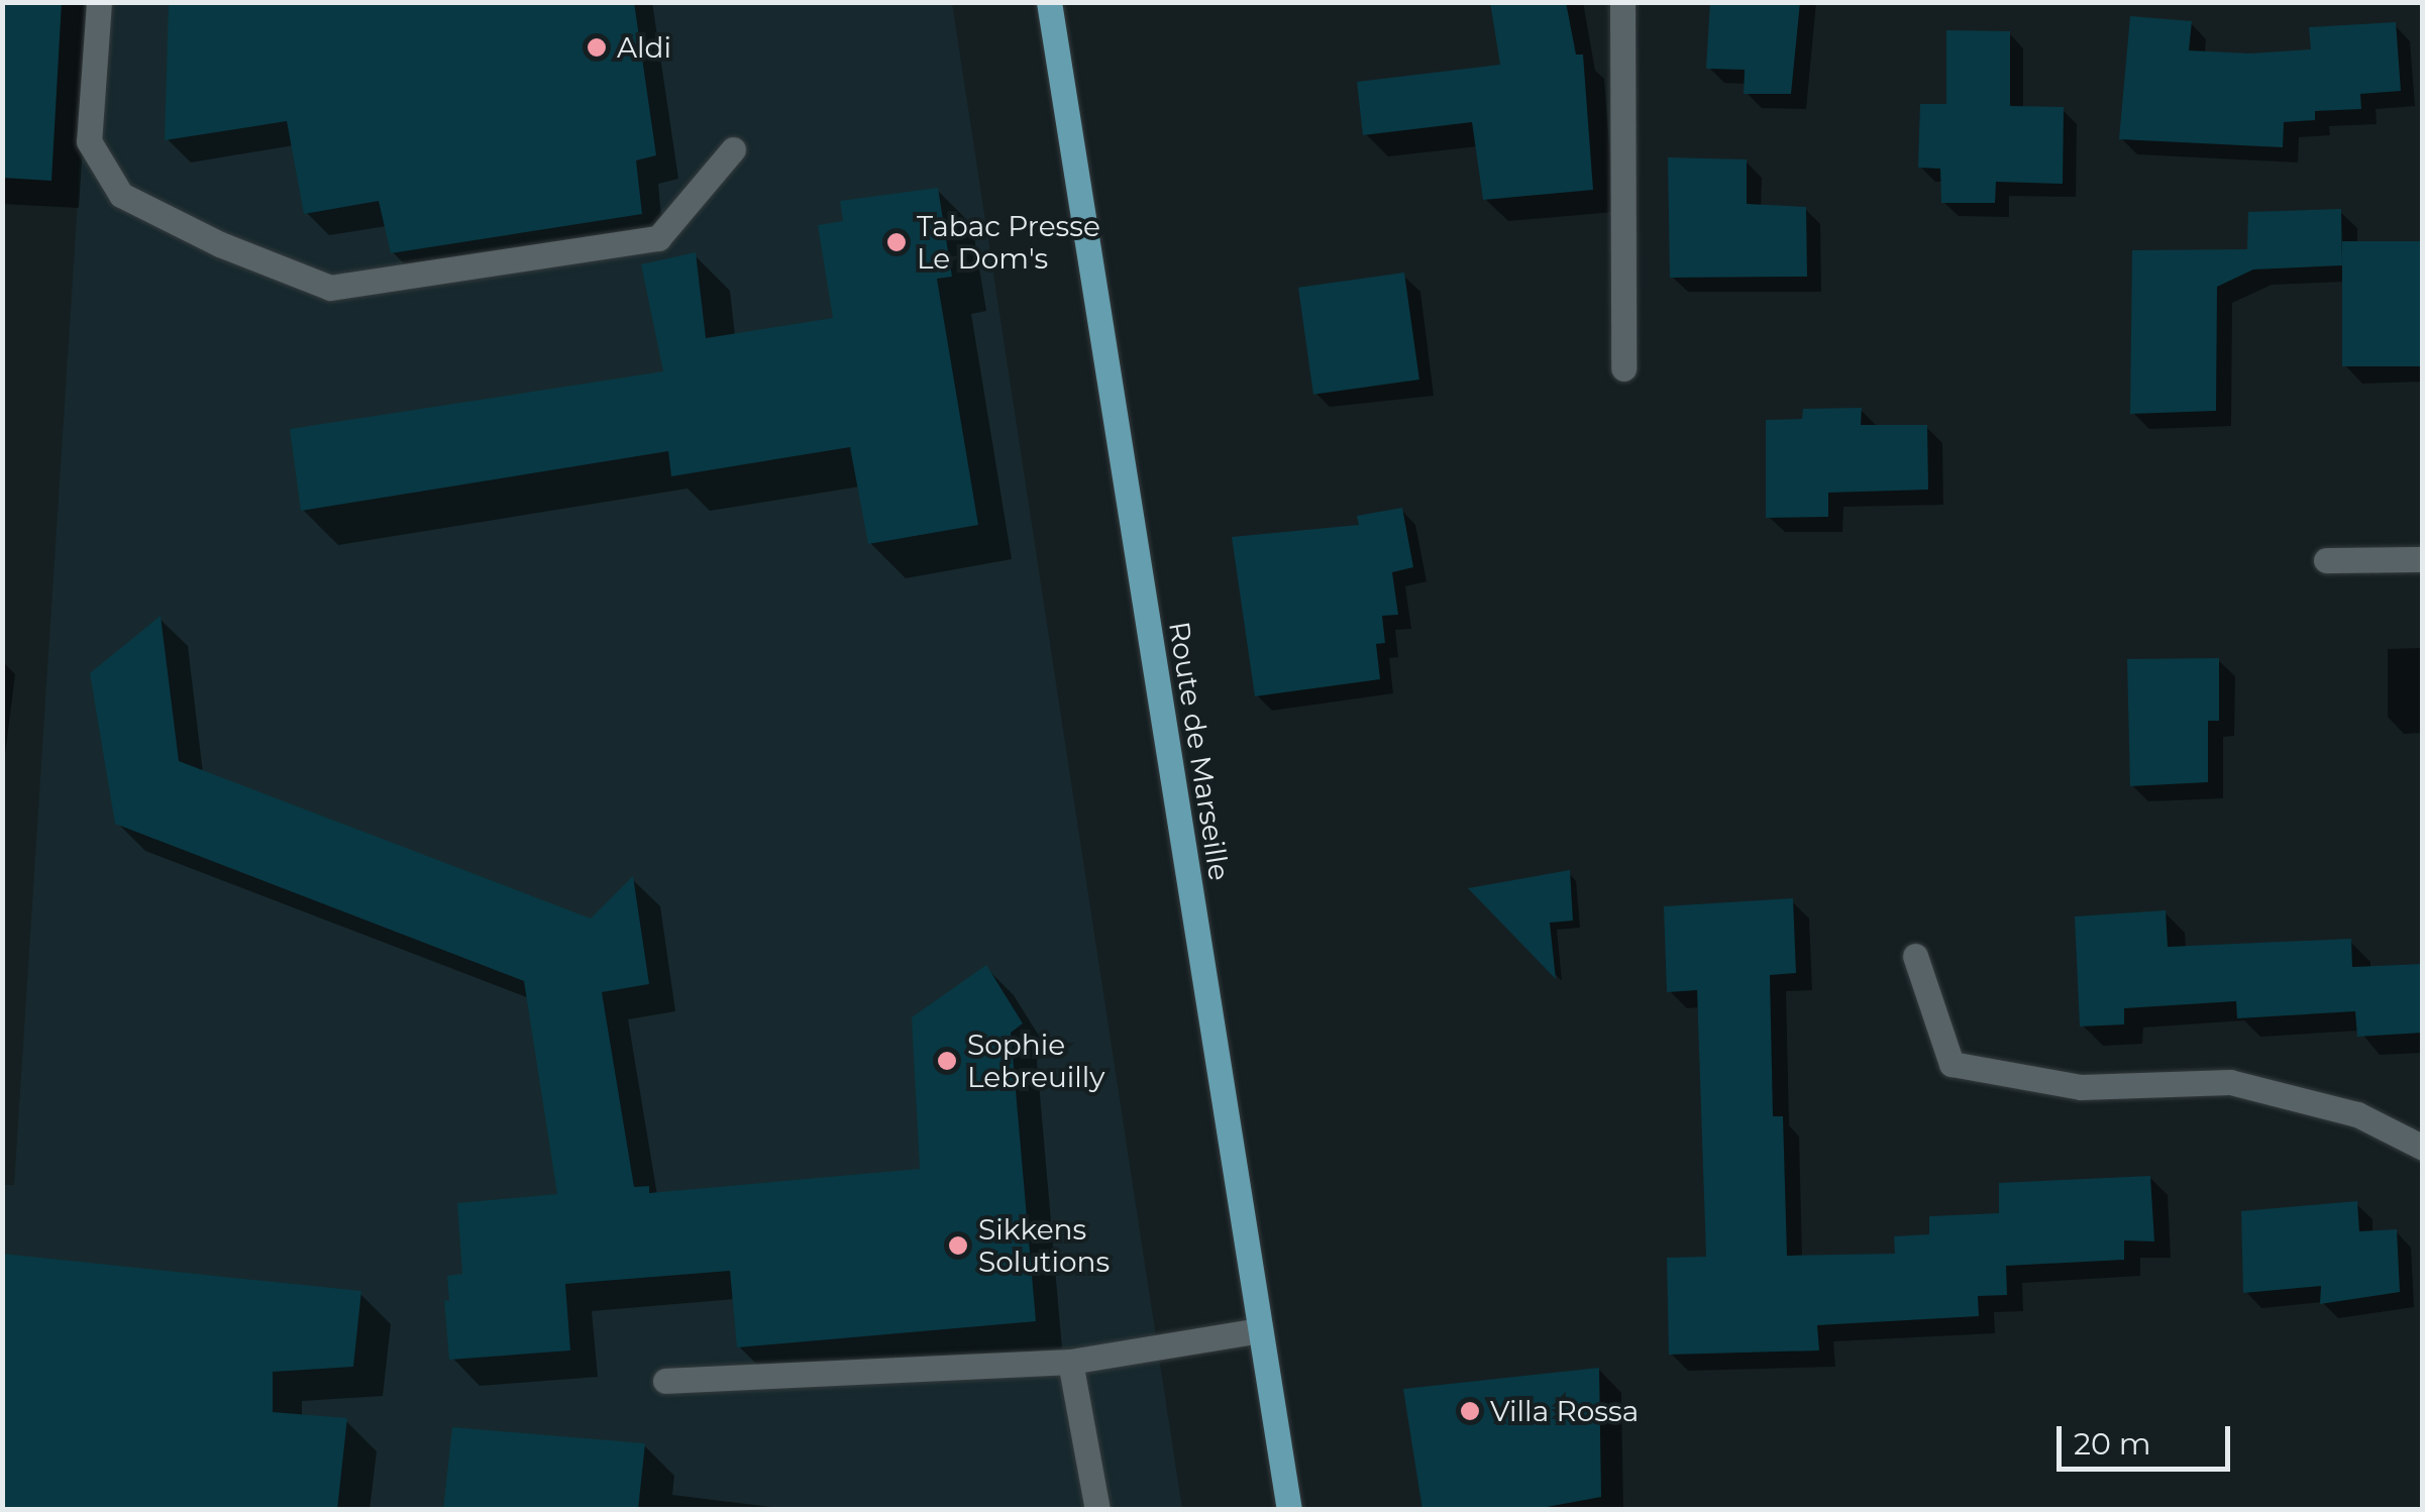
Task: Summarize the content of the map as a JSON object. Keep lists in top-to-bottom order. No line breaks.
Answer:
{"streets":{"main road":["Route de Marseille"]},"places":["Aldi","Tabac Presse Le Dom's","Sophie Lebreuilly","Sikkens Solutions","Villa Rossa"],"scale_bar":"20 m"}
